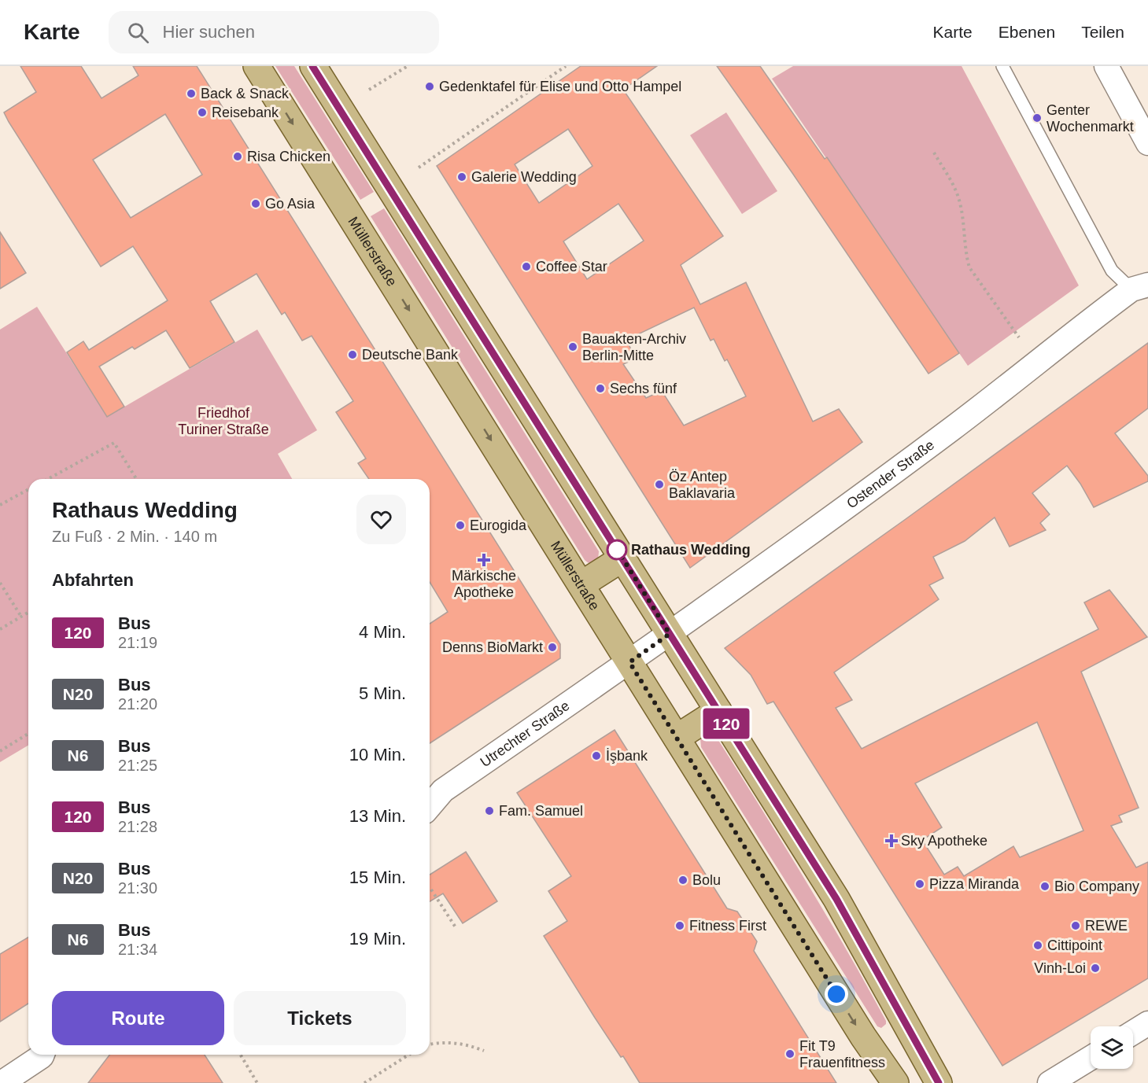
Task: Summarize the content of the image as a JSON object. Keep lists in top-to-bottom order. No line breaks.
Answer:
{"streets":{"main road":["Müllerstraße"],"street":["Ostender Straße","Utrechter Straße"]},"crossings":[["Müllerstraße","Ostender Straße"],["Müllerstraße","Utrechter Straße"],["Ostender Straße","Utrechter Straße"]],"parks":["Friedhof Turiner Straße"],"places":{"other":["Gedenktafel für Elise und Otto Hampel","Back & Snack","Reisebank","Genter Wochenmarkt","Risa Chicken","Galerie Wedding","Go Asia","Coffee Star","Bauakten-Archiv Berlin-Mitte","Deutsche Bank","Sechs fünf","Öz Antep Baklavaria","Eurogida","Rathaus Wedding","Denns BioMarkt","İşbank","Fam. Samuel","Bolu","Pizza Miranda","Bio Company","Fitness First","REWE","Cittipoint","Vinh-Loi","Fit T9 Frauenfitness"],"health":["Märkische Apotheke","Sky Apotheke"]},"lines":["bus line 120"],"page":{"header":"Karte","search":"Hier suchen","nav":["Karte","Ebenen","Teilen"],"on_map":"120","heading":[["Rathaus Wedding","Zu Fuß · 2 Min. · 140 m"],"Abfahrten"],"list":[{"mark":"120","name":"Bus","note":"21:19","value":"4 Min."},{"mark":"N20","name":"Bus","note":"21:20","value":"5 Min."},{"mark":"N6","name":"Bus","note":"21:25","value":"10 Min."},{"mark":"120","name":"Bus","note":"21:28","value":"13 Min."},{"mark":"N20","name":"Bus","note":"21:30","value":"15 Min."},{"mark":"N6","name":"Bus","note":"21:34","value":"19 Min."}],"buttons":["Route","Tickets"]}}
